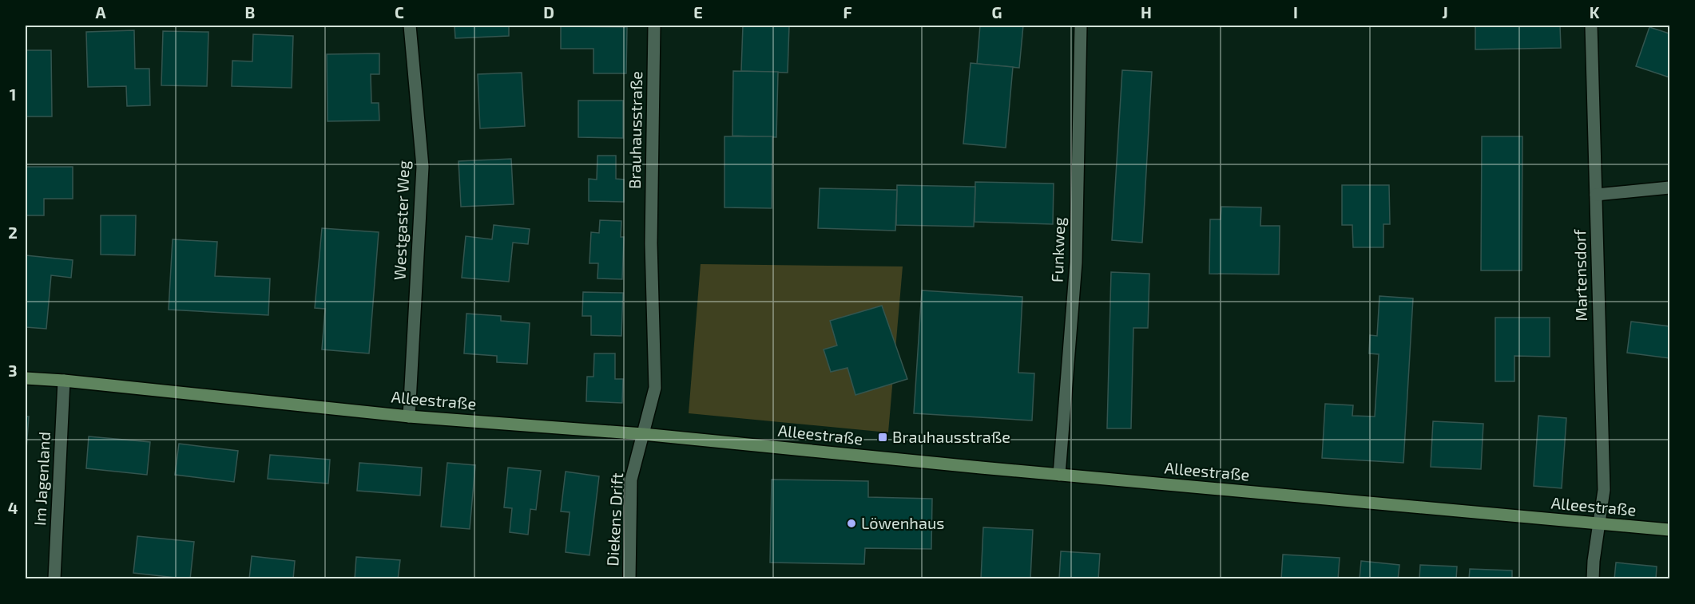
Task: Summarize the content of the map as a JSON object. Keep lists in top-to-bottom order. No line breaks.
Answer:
{"streets":{"main road":["Alleestraße"],"street":["Brauhausstraße","Westgaster Weg","Funkweg","Martensdorf","Im Jagenland","Diekens Drift"]},"crossings":[["Brauhausstraße","Alleestraße"],["Brauhausstraße","Diekens Drift"],["Westgaster Weg","Alleestraße"],["Funkweg","Alleestraße"],["Martensdorf","Alleestraße"],["Alleestraße","Im Jagenland"],["Alleestraße","Diekens Drift"]],"places":{"transit":["Brauhausstraße"],"other":["Löwenhaus"]},"grid":{"columns":["A","B","C","D","E","F","G","H","I","J","K"],"rows":["1","2","3","4"]}}
